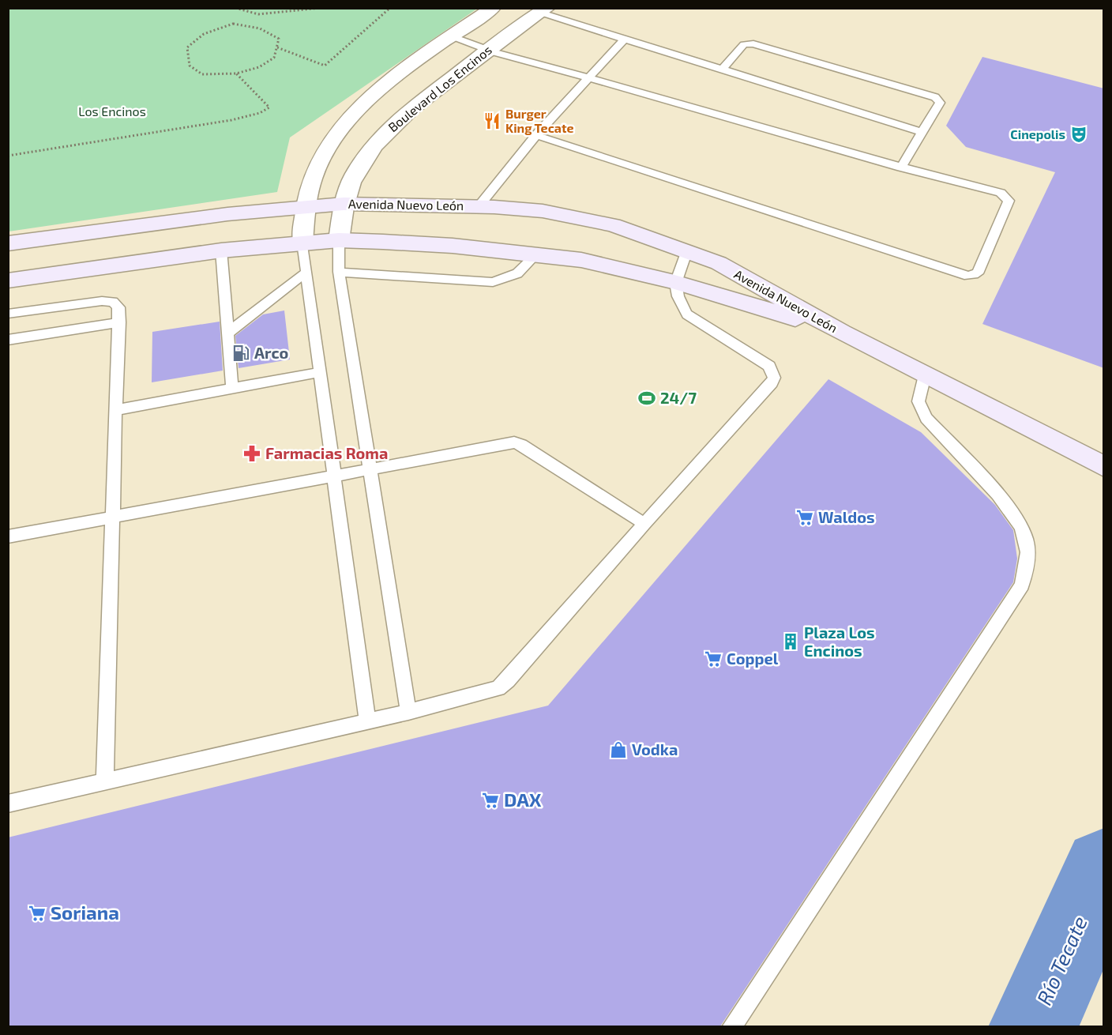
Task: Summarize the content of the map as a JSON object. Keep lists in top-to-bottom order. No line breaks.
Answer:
{"streets":{"main road":["Avenida Nuevo León"],"street":["Boulevard Los Encinos"]},"crossings":[["Boulevard Los Encinos","Avenida Nuevo León"]],"water":["Río Tecate"],"parks":["Los Encinos"],"places":{"restaurant":["Burger King Tecate"],"theatre":["Cinepolis"],"fuel station":["Arco"],"sports":["24/7"],"pharmacy":["Farmacias Roma"],"supermarket":["Waldos","Coppel","DAX","Soriana"],"building":["Plaza Los Encinos"],"shop":["Vodka"]}}
